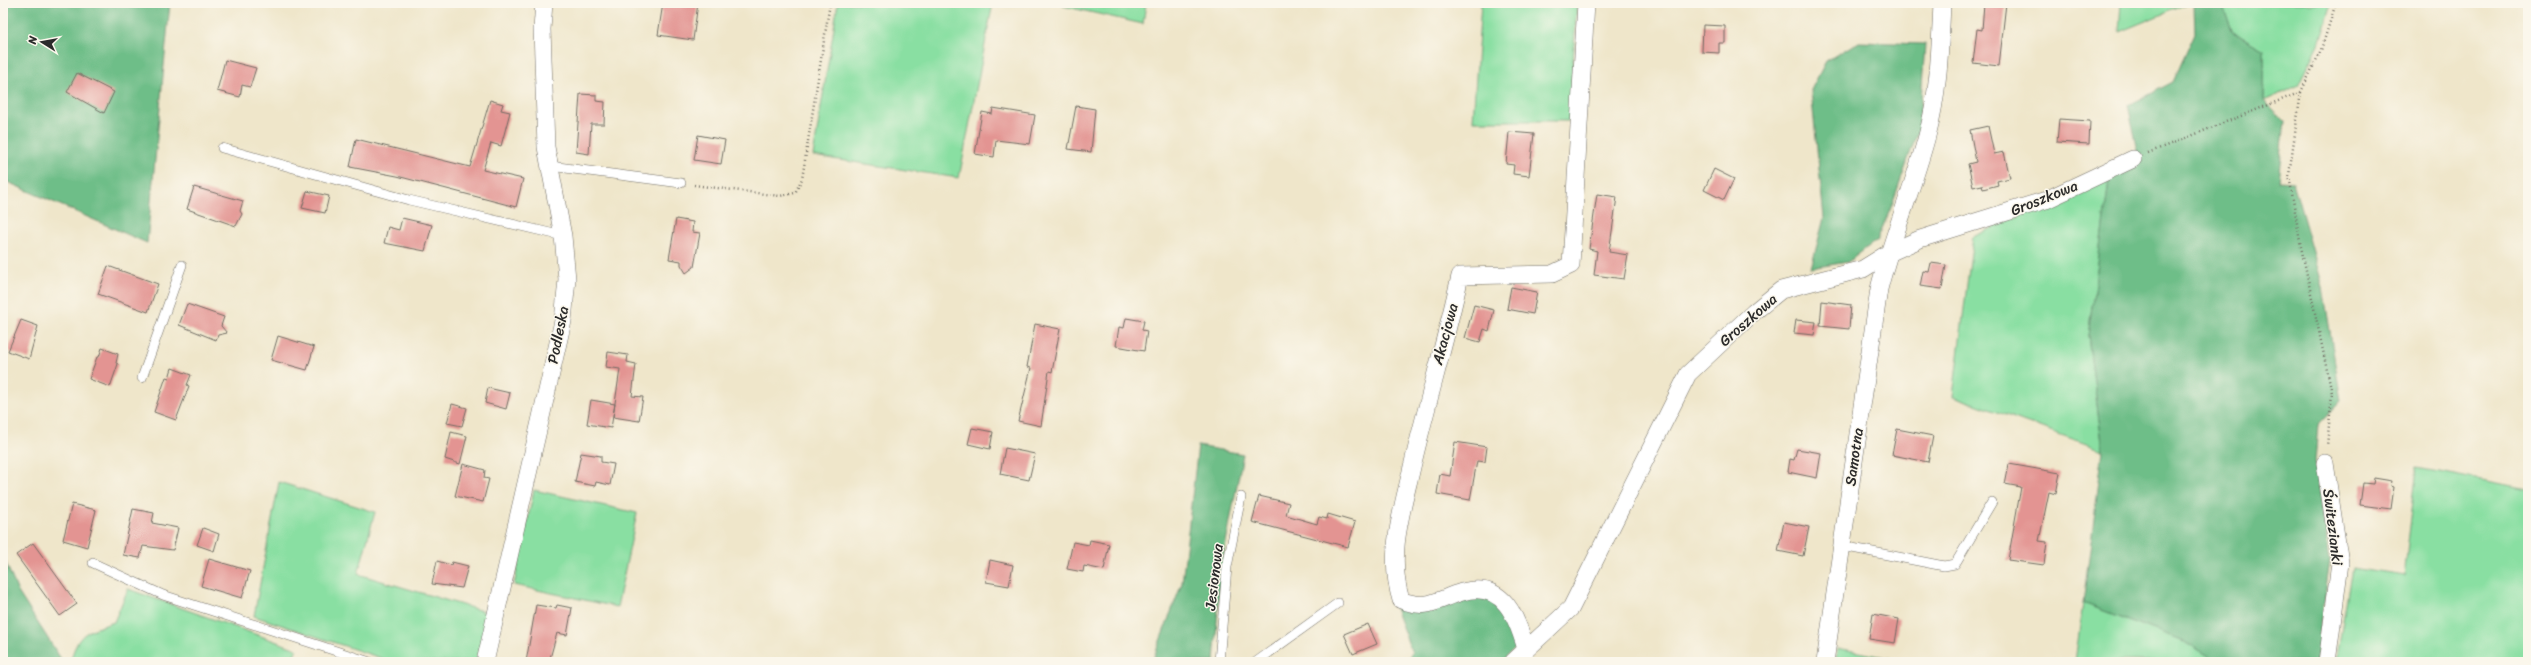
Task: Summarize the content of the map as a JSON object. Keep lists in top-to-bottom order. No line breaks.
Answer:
{"streets":{"street":["Groszkowa","Akacjowa","Podleska","Samotna","Świtezianki"],"lane":["Jesionowa"]},"crossings":[["Groszkowa","Akacjowa"],["Groszkowa","Samotna"]],"north":"left"}
